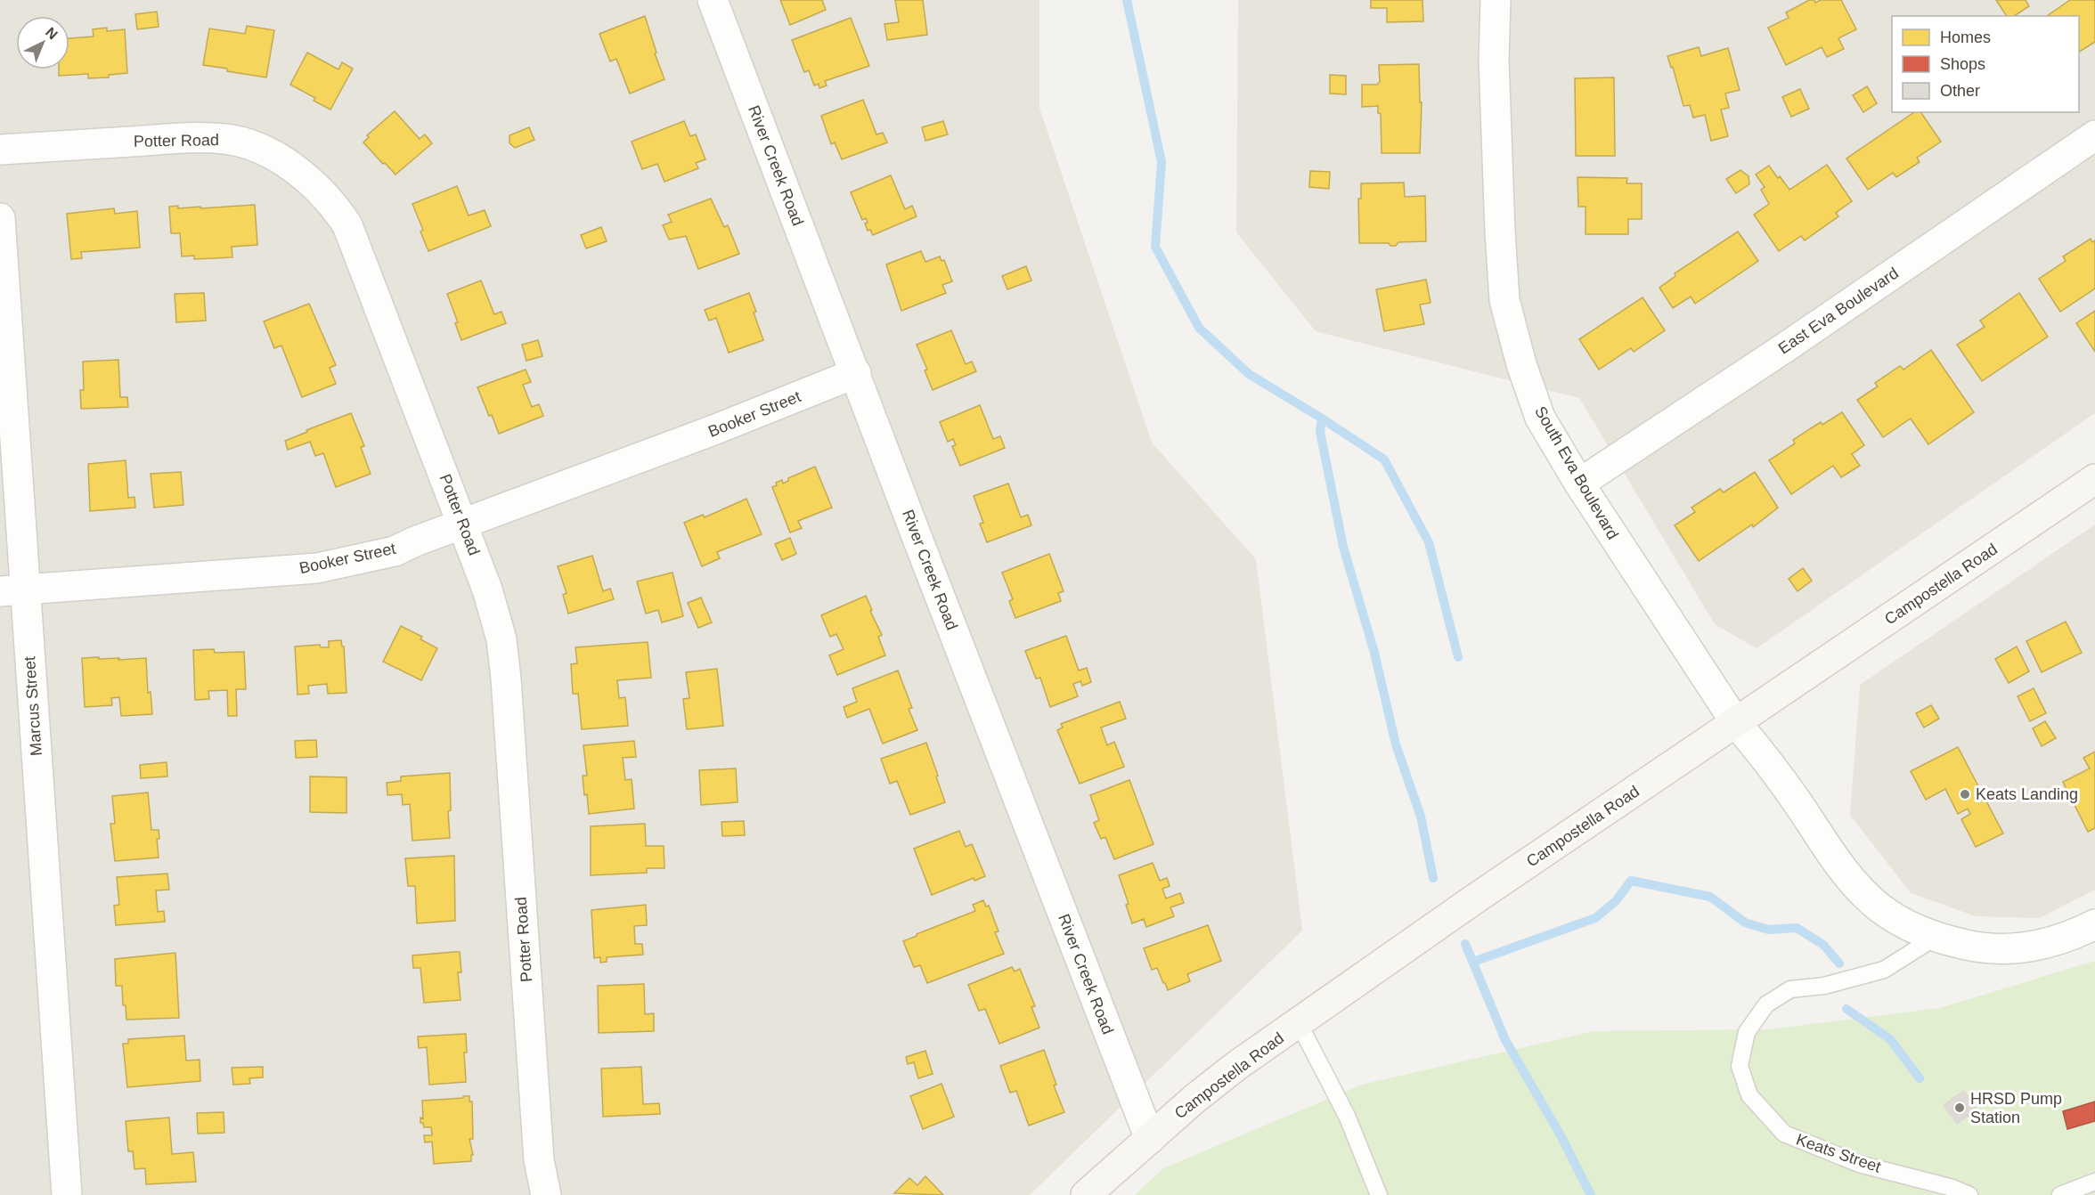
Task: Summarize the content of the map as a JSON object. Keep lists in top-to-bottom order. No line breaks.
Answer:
{"streets":{"main road":["Campostella Road"],"street":["Potter Road","River Creek Road","East Eva Boulevard","Booker Street","South Eva Boulevard","Marcus Street"],"lane":["Keats Street"]},"crossings":[["Potter Road","Booker Street"],["River Creek Road","Booker Street"],["River Creek Road","Campostella Road"],["East Eva Boulevard","South Eva Boulevard"],["Booker Street","Marcus Street"],["South Eva Boulevard","Campostella Road"]],"places":["Keats Landing","HRSD Pump Station"],"legend":["Homes","Shops","Other"],"north":"top right"}
